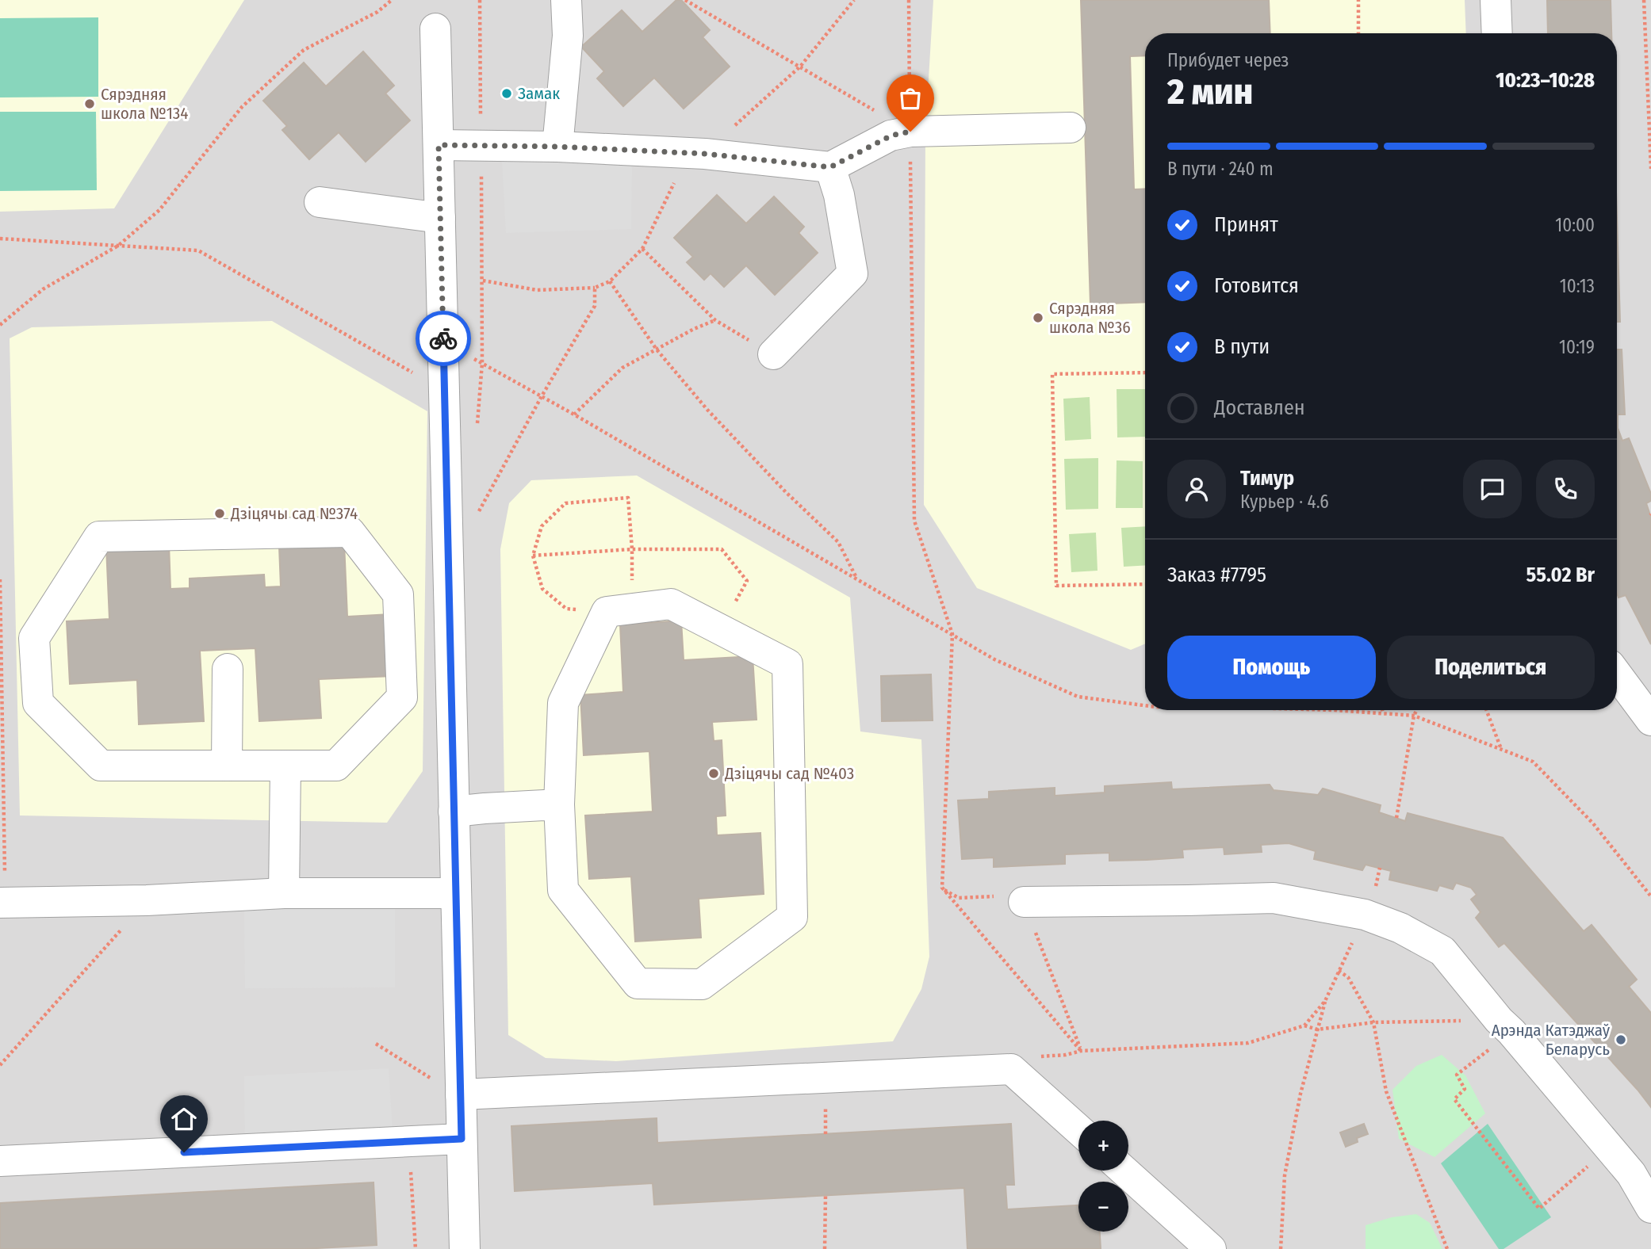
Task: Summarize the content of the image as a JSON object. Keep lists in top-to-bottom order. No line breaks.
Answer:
{"places":["Замак","Сярэдняя школа №134","Сярэдняя школа №36","Дзіцячы сад №374","Дзіцячы сад №403","Арэнда Катэджаў Беларусь"],"page":{"heading":["2 мин","Прибудет через","10:23–10:28"],"panel":["Тимур","Курьер · 4.6","Заказ #7795","55.02 Br"],"bar":"В пути · 240 m","list":[["Принят","10:00"],["Готовится","10:13"],["В пути","10:19"],"Доставлен"],"buttons":["Помощь","Поделиться"],"map_buttons":["+","−"]}}
